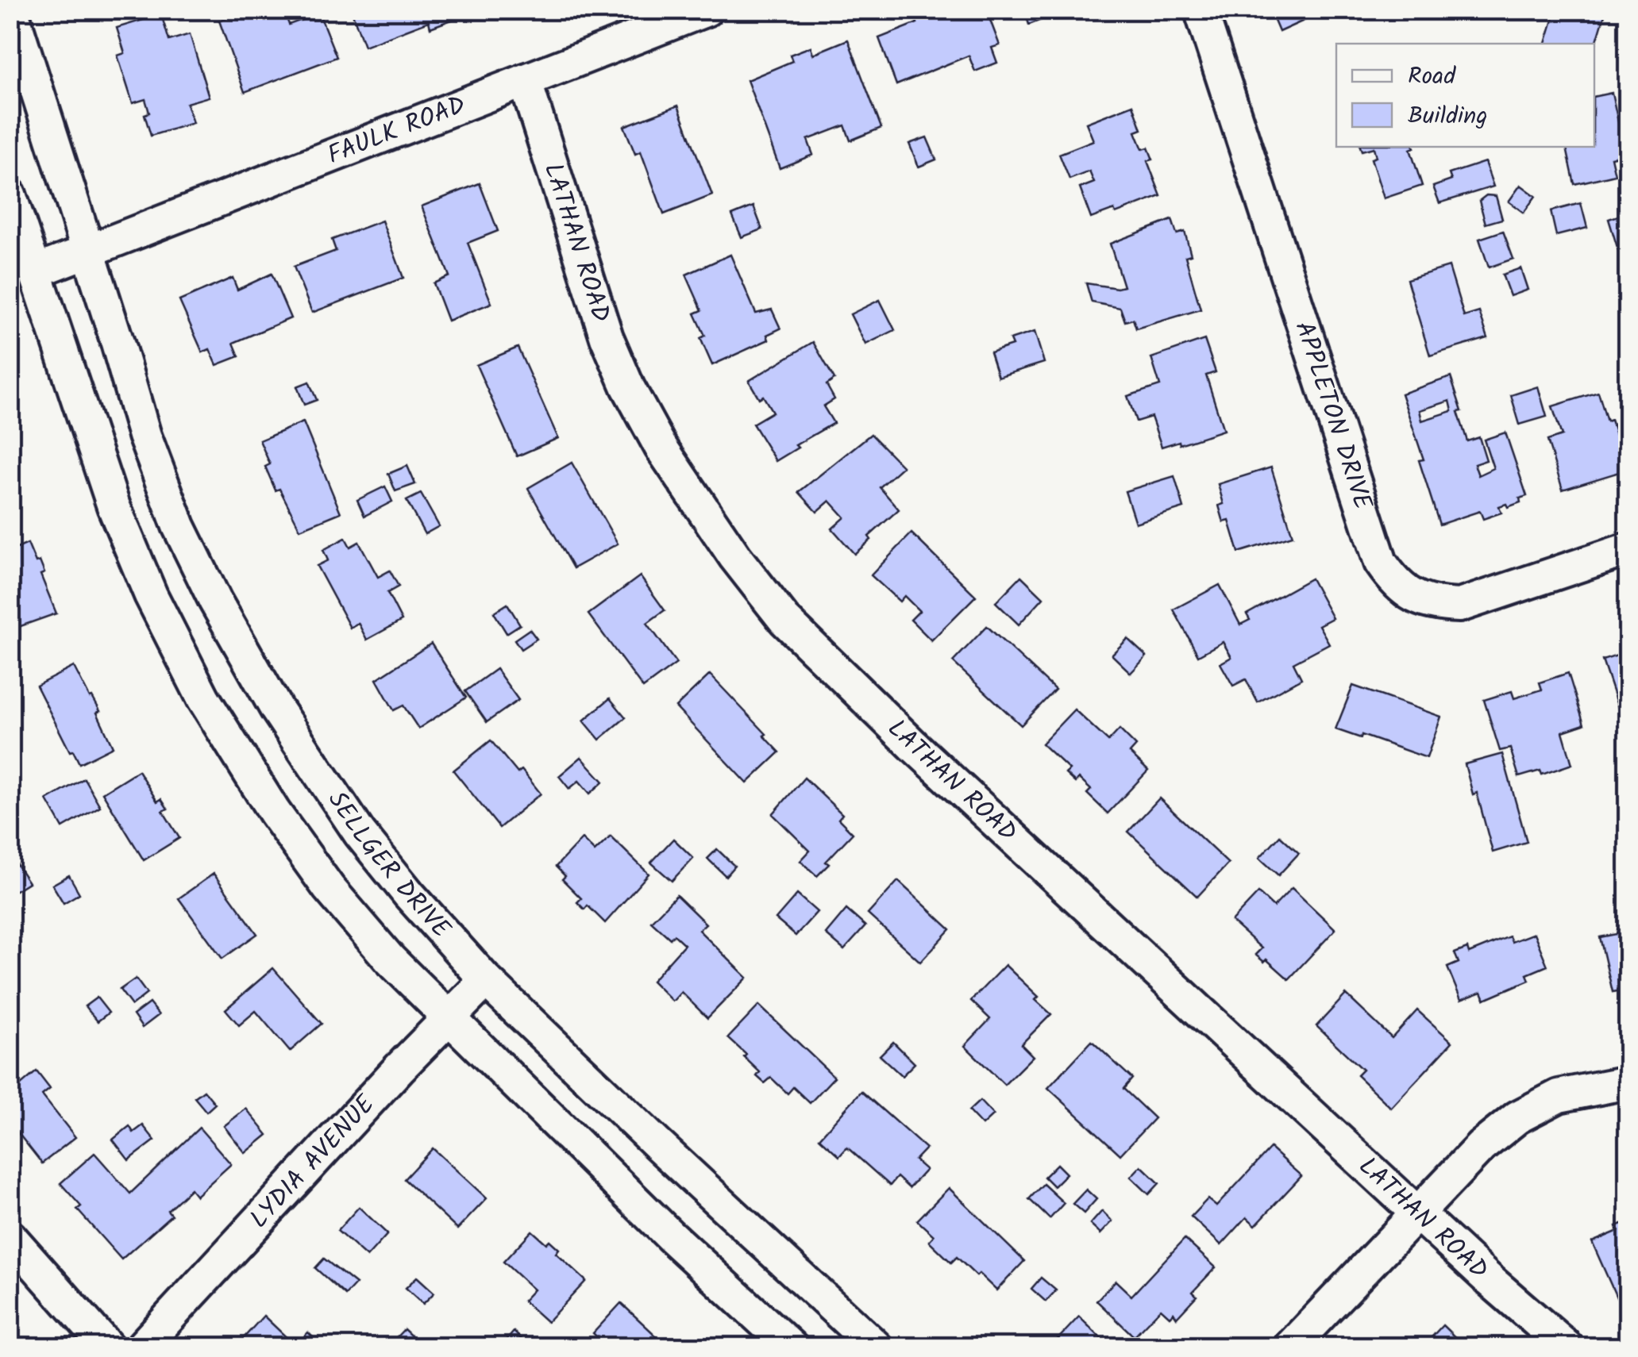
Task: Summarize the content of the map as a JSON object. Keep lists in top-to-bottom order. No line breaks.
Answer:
{"streets":{"street":["FAULK ROAD","LATHAN ROAD","APPLETON DRIVE","SELLGER DRIVE","LYDIA AVENUE"]},"crossings":[["FAULK ROAD","LATHAN ROAD"],["FAULK ROAD","SELLGER DRIVE"],["SELLGER DRIVE","LYDIA AVENUE"]],"legend":["Road","Building"]}
